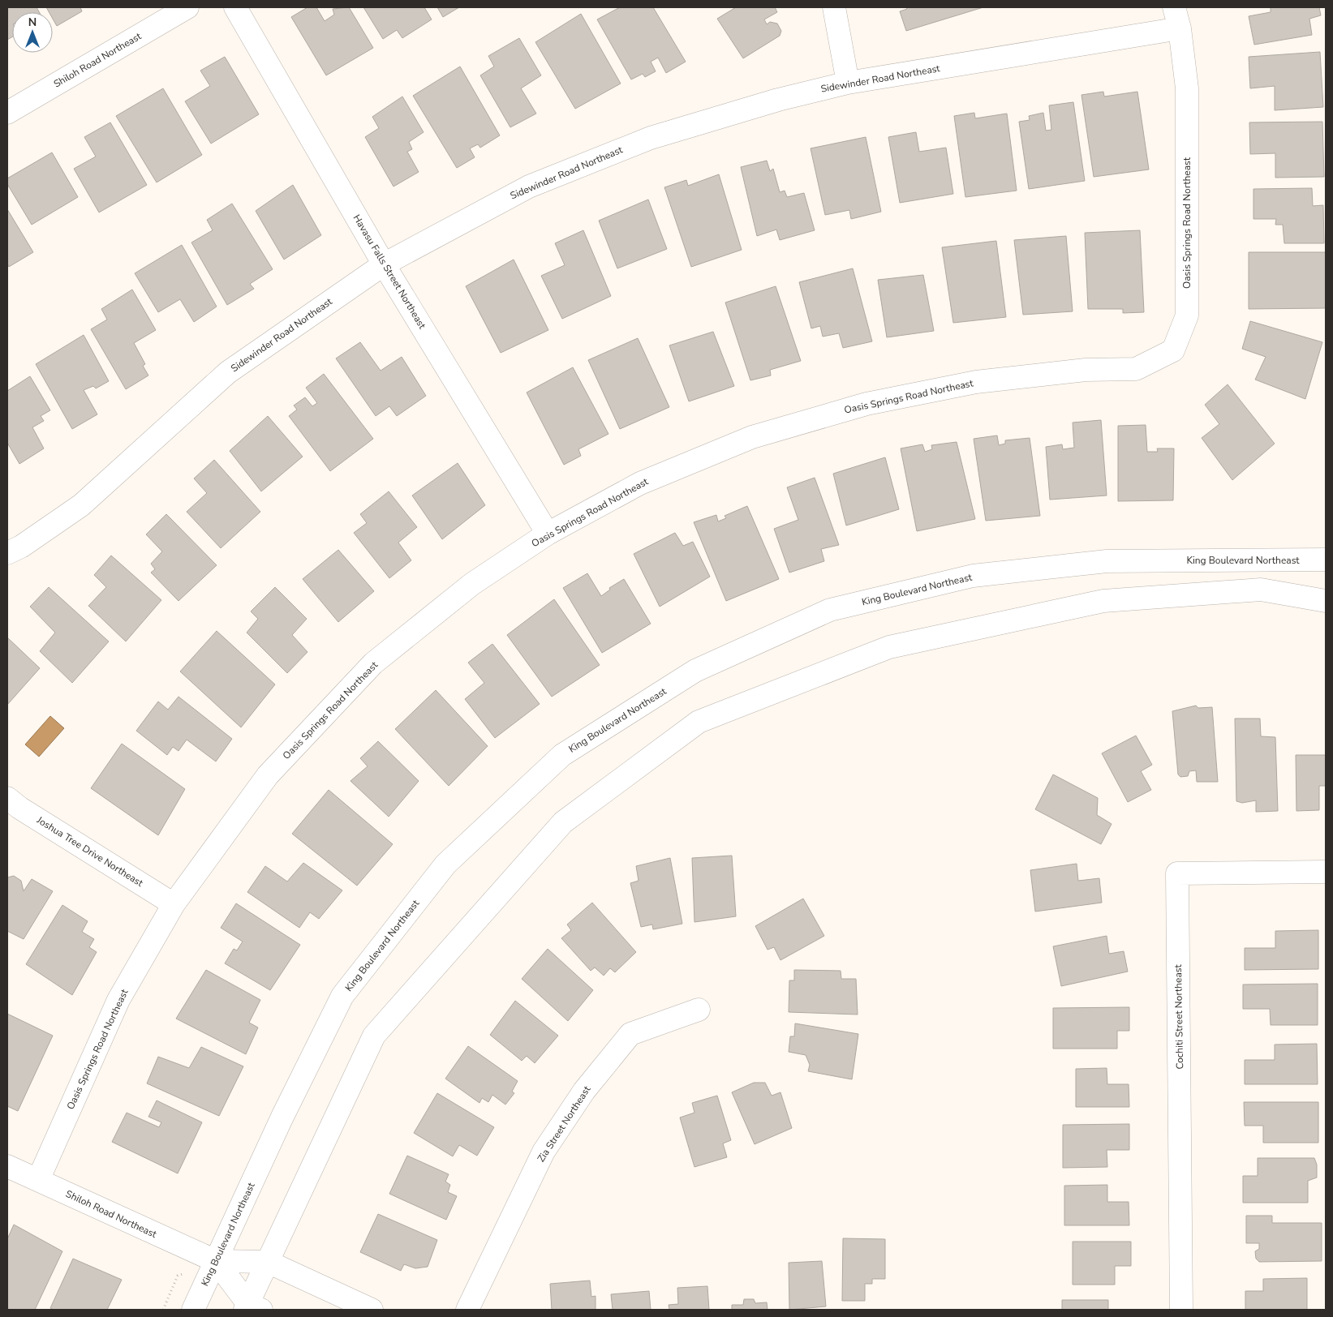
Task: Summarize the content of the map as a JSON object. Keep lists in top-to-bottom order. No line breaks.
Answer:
{"streets":{"street":["Shiloh Road Northeast","Sidewinder Road Northeast","Oasis Springs Road Northeast","Havasu Falls Street Northeast","King Boulevard Northeast","Joshua Tree Drive Northeast","Cochiti Street Northeast","Zia Street Northeast"]},"crossings":[["Shiloh Road Northeast","Oasis Springs Road Northeast"],["Shiloh Road Northeast","King Boulevard Northeast"],["Sidewinder Road Northeast","Oasis Springs Road Northeast"],["Sidewinder Road Northeast","Havasu Falls Street Northeast"],["Oasis Springs Road Northeast","Havasu Falls Street Northeast"],["Oasis Springs Road Northeast","Joshua Tree Drive Northeast"]],"north":"top"}
